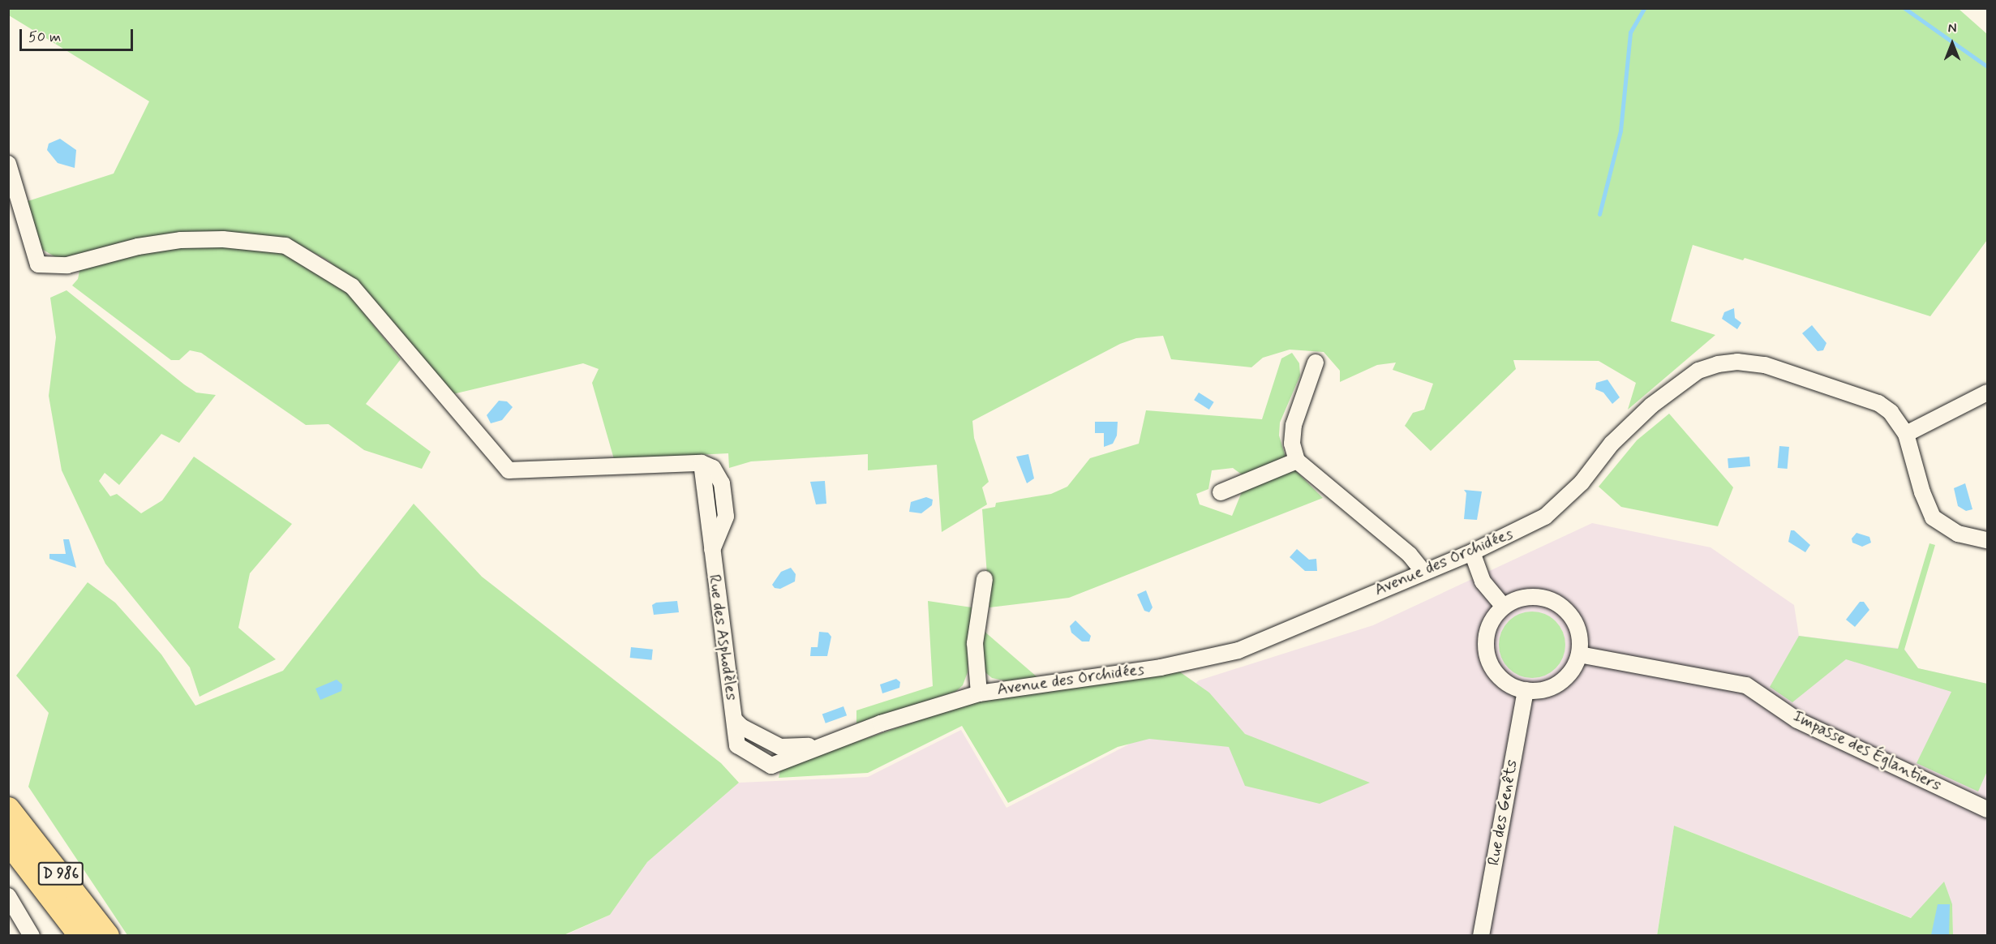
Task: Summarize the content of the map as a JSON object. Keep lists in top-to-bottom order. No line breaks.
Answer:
{"streets":{"main road":["D 986"],"street":["Avenue des Orchidées","Rue des Asphodèles","Impasse des Églantiers","Rue des Genêts"]},"crossings":[["Avenue des Orchidées","Rue des Asphodèles"],["Impasse des Églantiers","Rue des Genêts"]],"scale_bar":"50 m","north":"top"}
